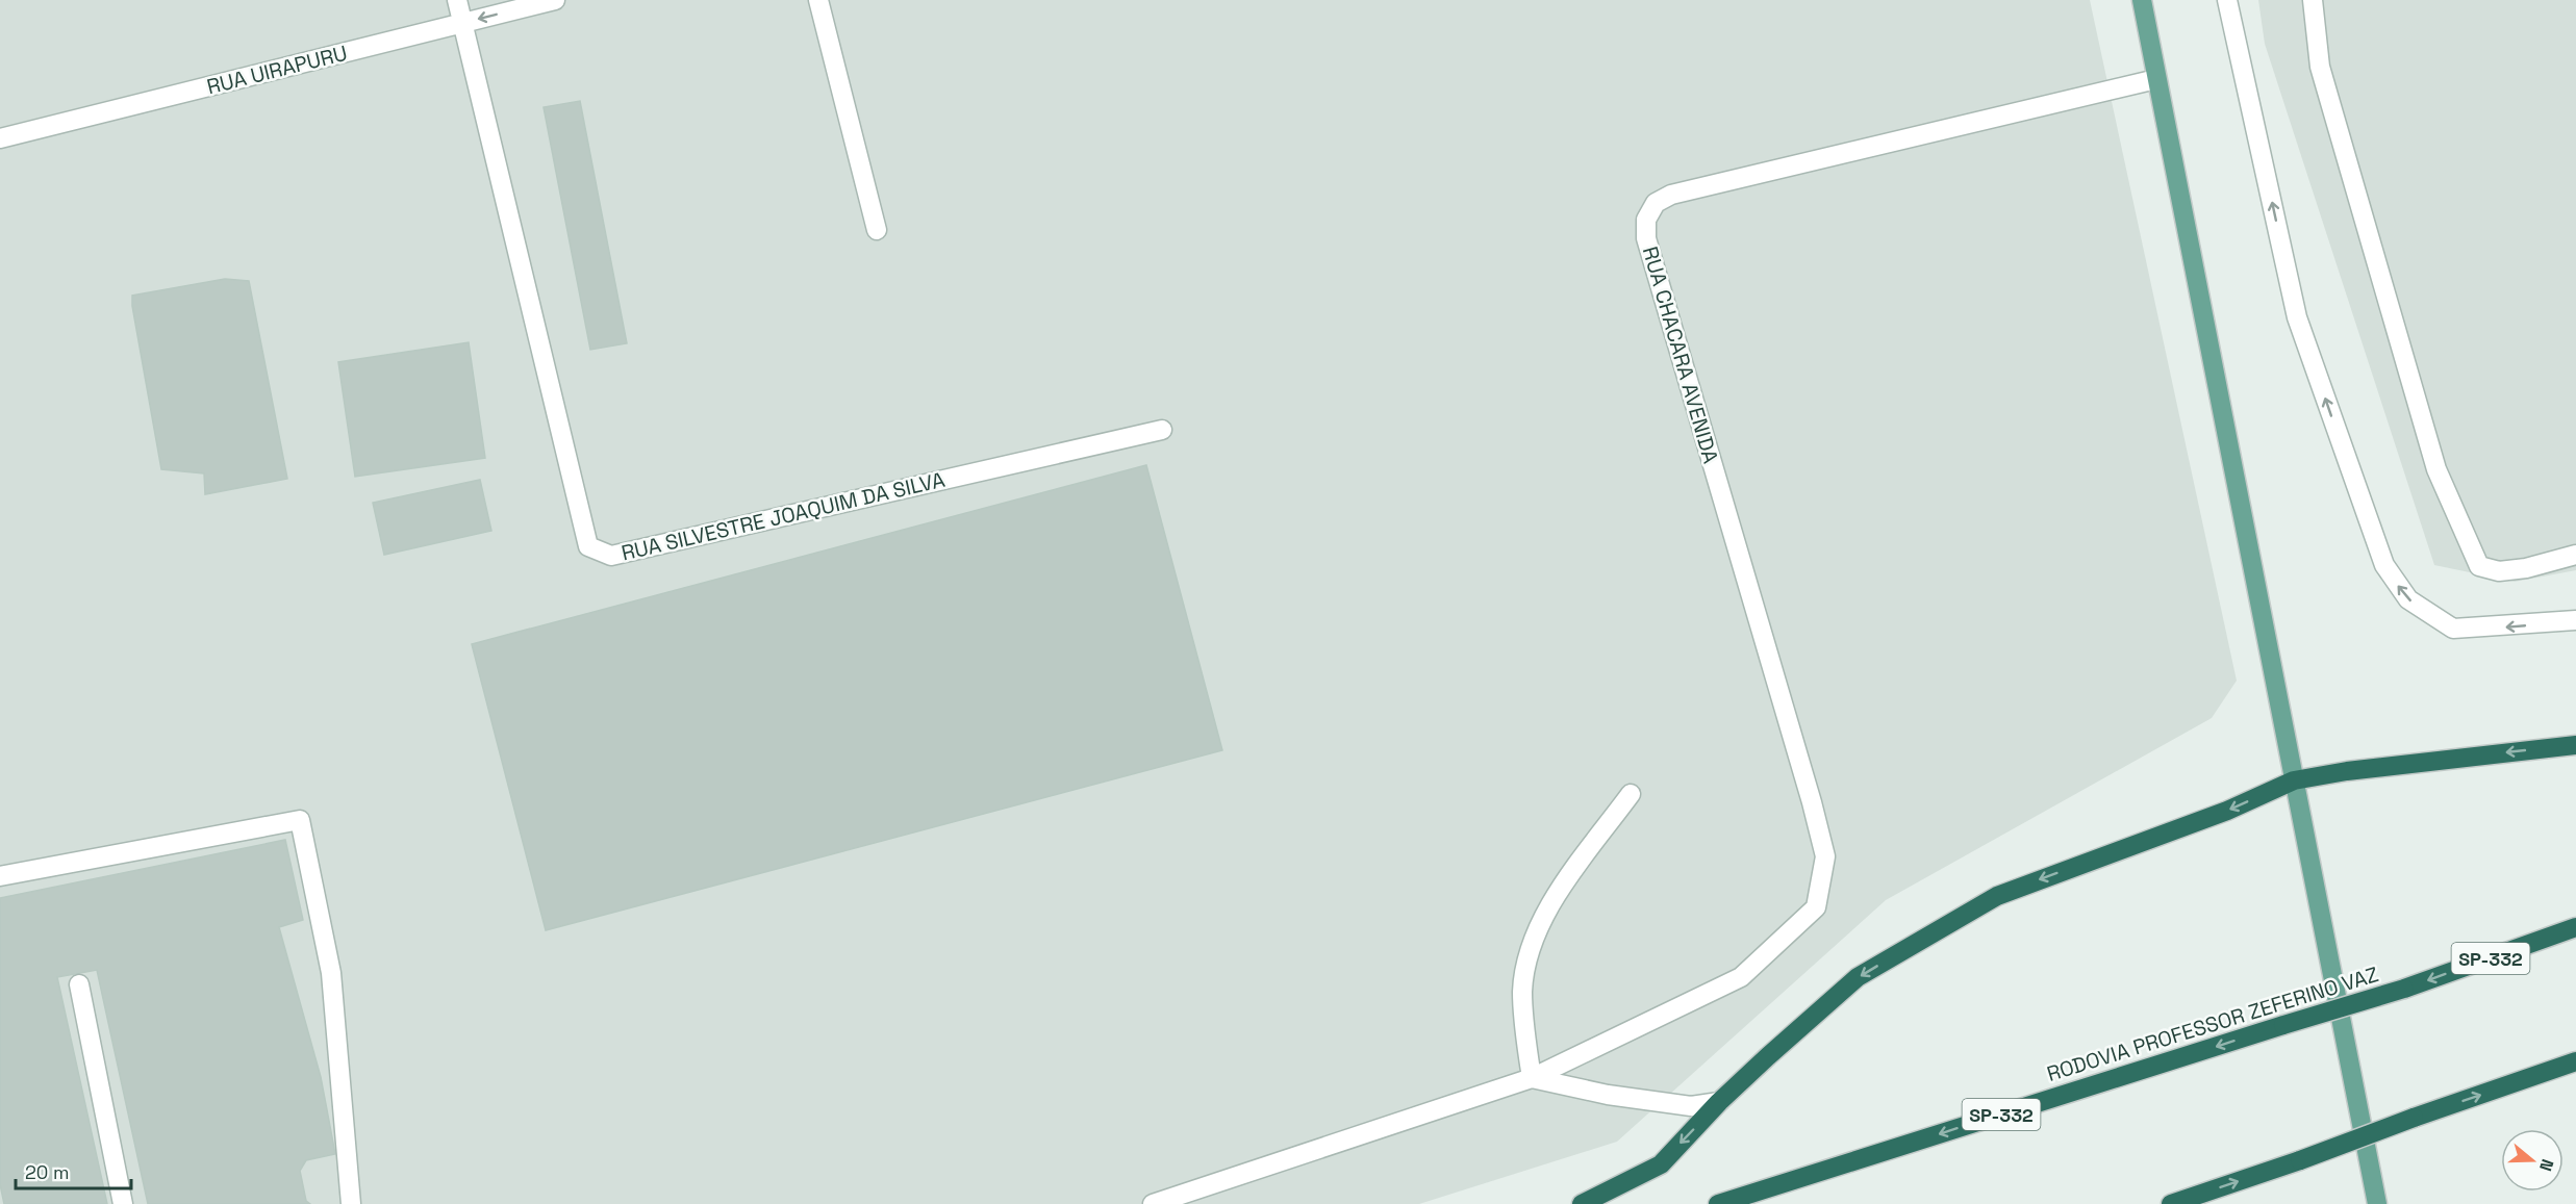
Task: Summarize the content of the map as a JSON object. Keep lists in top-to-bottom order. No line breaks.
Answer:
{"streets":{"highway":["SP-332","RODOVIA PROFESSOR ZEFERINO VAZ"],"street":["RUA UIRAPURU","RUA CHACARA AVENIDA","RUA SILVESTRE JOAQUIM DA SILVA"]},"crossings":[["RUA UIRAPURU","RUA SILVESTRE JOAQUIM DA SILVA"]],"scale_bar":"20 m","north":"right"}
